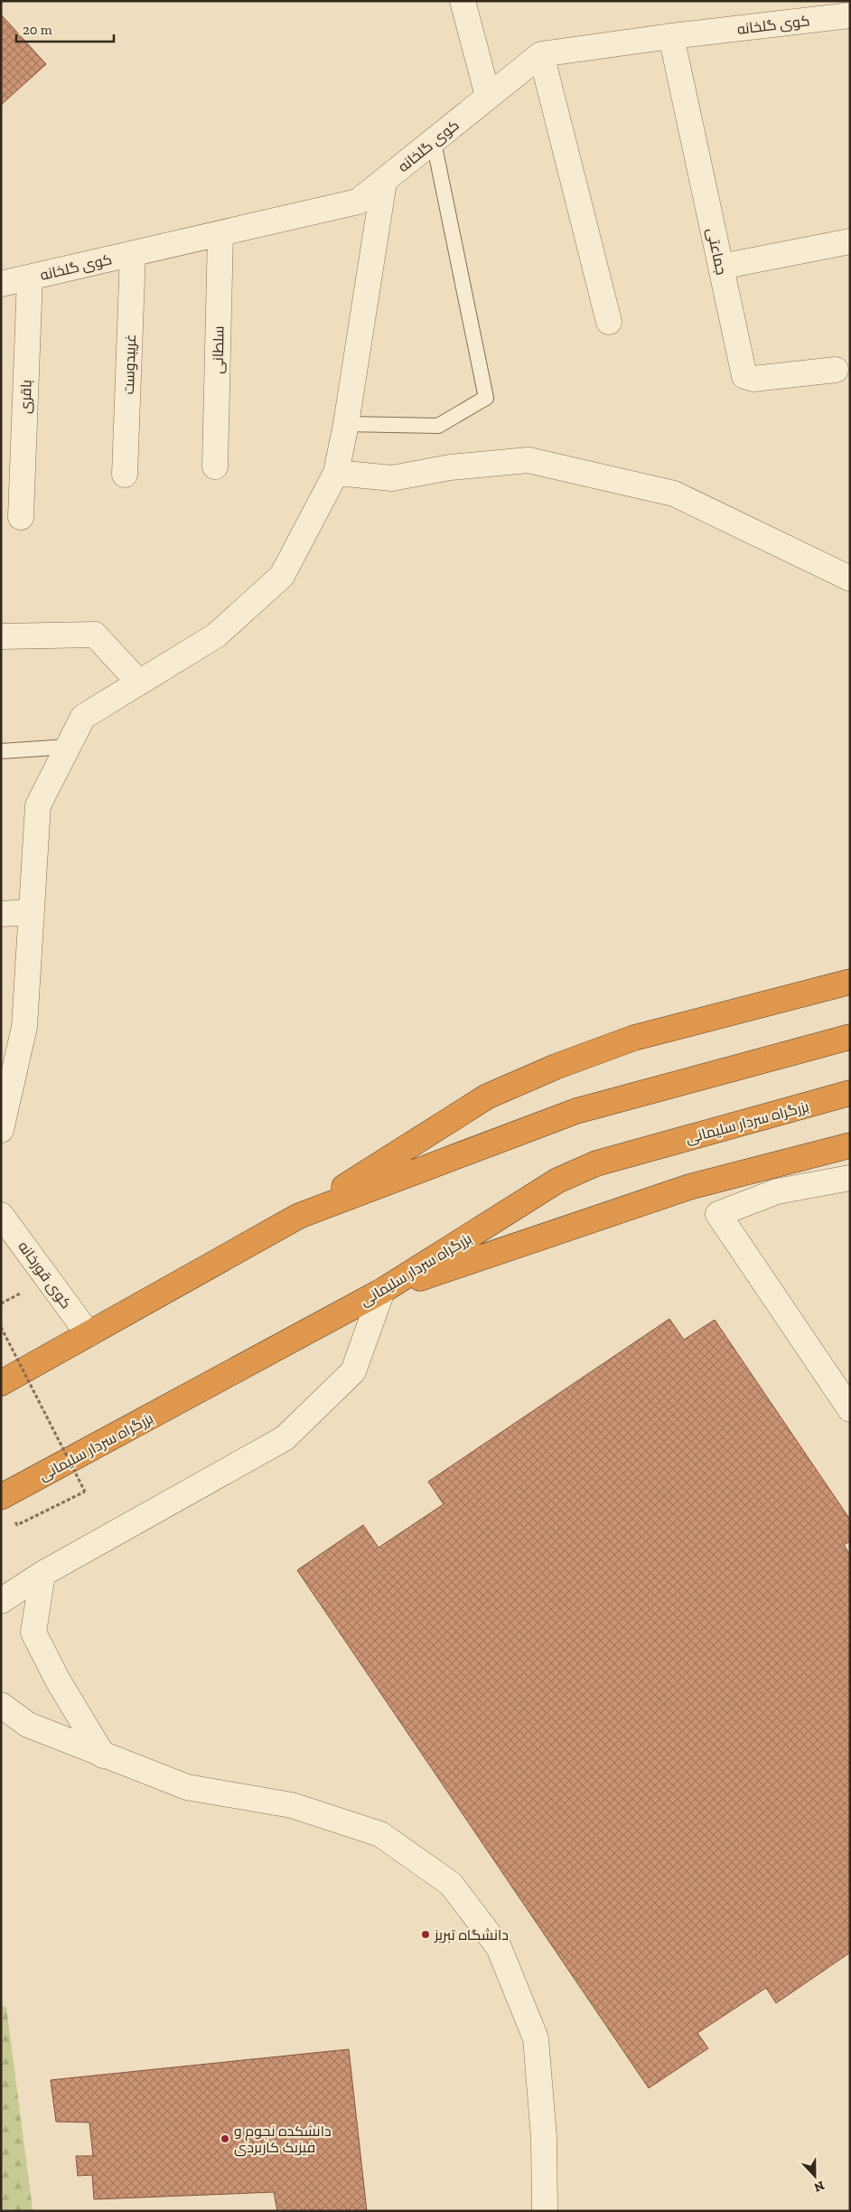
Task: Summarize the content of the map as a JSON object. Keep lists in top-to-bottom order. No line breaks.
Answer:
{"streets":{"highway":["بزرگراه سردار سلیمانی"],"street":["کوی گلخانه","جماعتی","سلطانی","غریبدوست","باقری","کوی قورخانه"]},"crossings":[["کوی گلخانه","جماعتی"],["کوی گلخانه","سلطانی"],["کوی گلخانه","غریبدوست"],["کوی گلخانه","باقری"]],"places":["دانشگاه تبریز","دانشکده نجوم و فیزیک کاربردی"],"scale_bar":"20 m","north":"bottom"}
